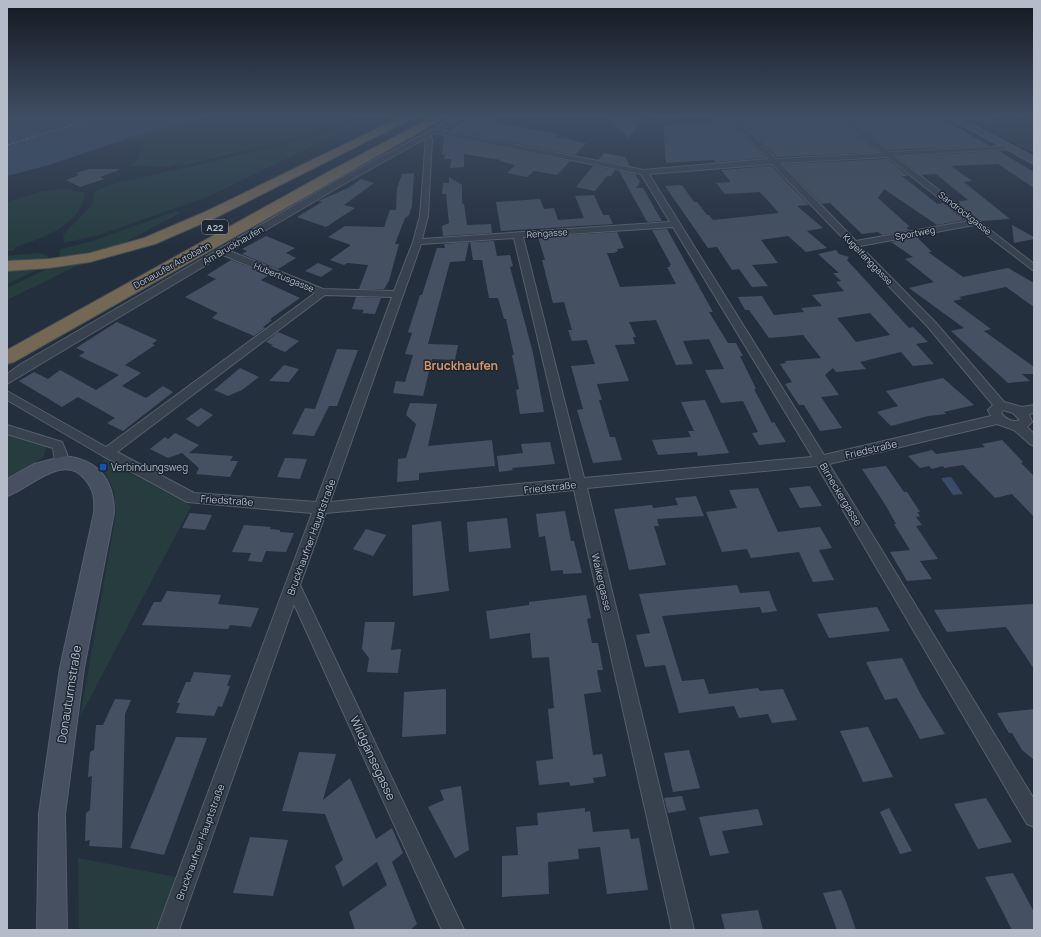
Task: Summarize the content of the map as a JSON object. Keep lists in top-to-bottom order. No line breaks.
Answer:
{"streets":{"highway":["A22","Donauufer Autobahn"],"street":["Sandrockgasse","Rehgasse","Sportweg","Am Bruckhaufen","Kugelfanggasse","Hubertusgasse","Friedstraße","Birneckergasse","Bruckhaufner Hauptstraße","Walkergasse","Donauturmstraße","Wildgänsegasse"]},"crossings":[["Sandrockgasse","Sportweg"],["Rehgasse","Birneckergasse"],["Rehgasse","Bruckhaufner Hauptstraße"],["Rehgasse","Walkergasse"],["Sportweg","Kugelfanggasse"],["Am Bruckhaufen","Hubertusgasse"],["Kugelfanggasse","Friedstraße"],["Hubertusgasse","Bruckhaufner Hauptstraße"],["Friedstraße","Birneckergasse"],["Friedstraße","Bruckhaufner Hauptstraße"],["Friedstraße","Walkergasse"],["Bruckhaufner Hauptstraße","Wildgänsegasse"]],"districts":["Bruckhaufen"],"places":{"transit":["Verbindungsweg"]}}
